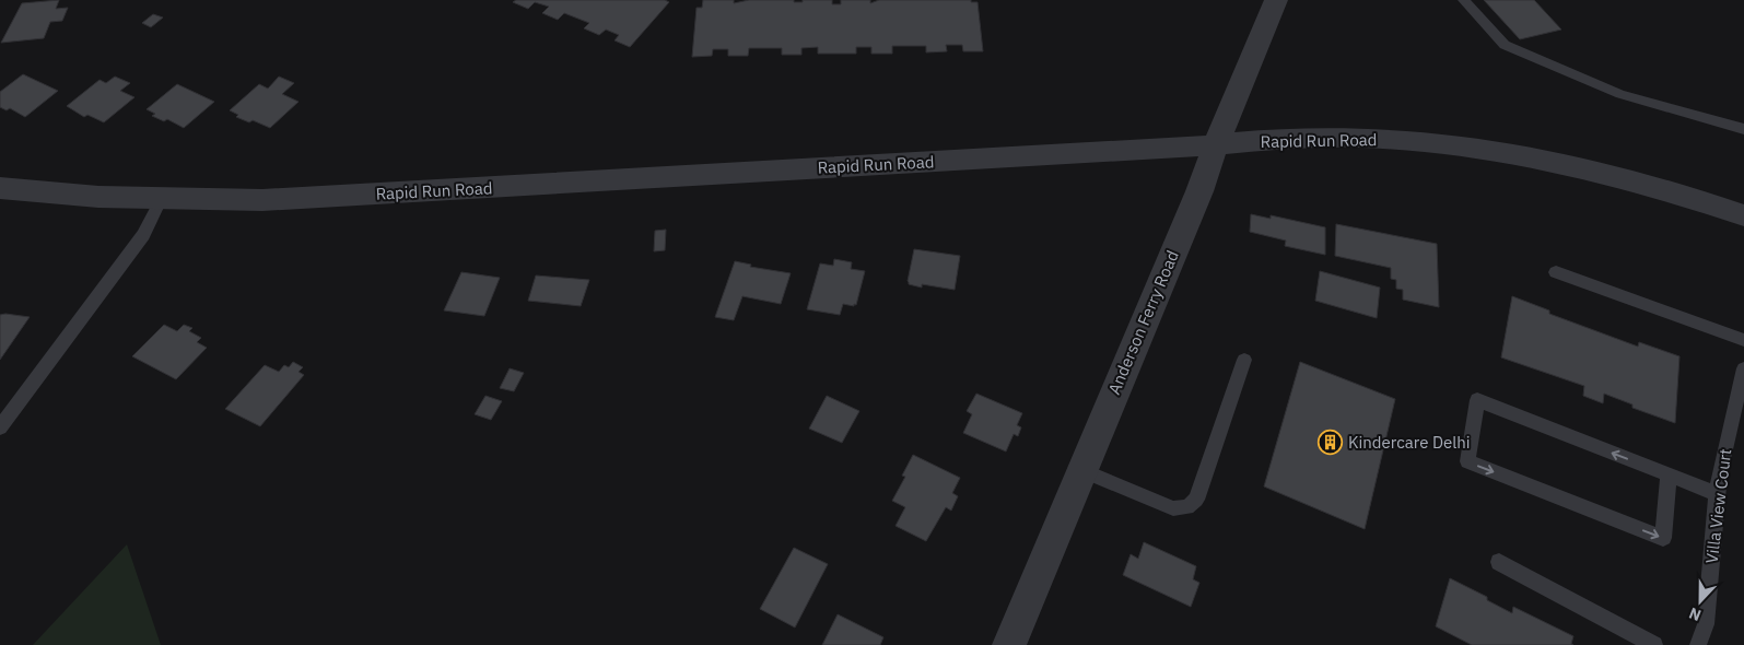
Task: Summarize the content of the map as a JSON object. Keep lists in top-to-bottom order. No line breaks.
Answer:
{"streets":{"street":["Rapid Run Road","Anderson Ferry Road"],"lane":["Villa View Court"]},"crossings":[["Rapid Run Road","Anderson Ferry Road"]],"places":{"building":["Kindercare Delhi"]},"north":"bottom"}
